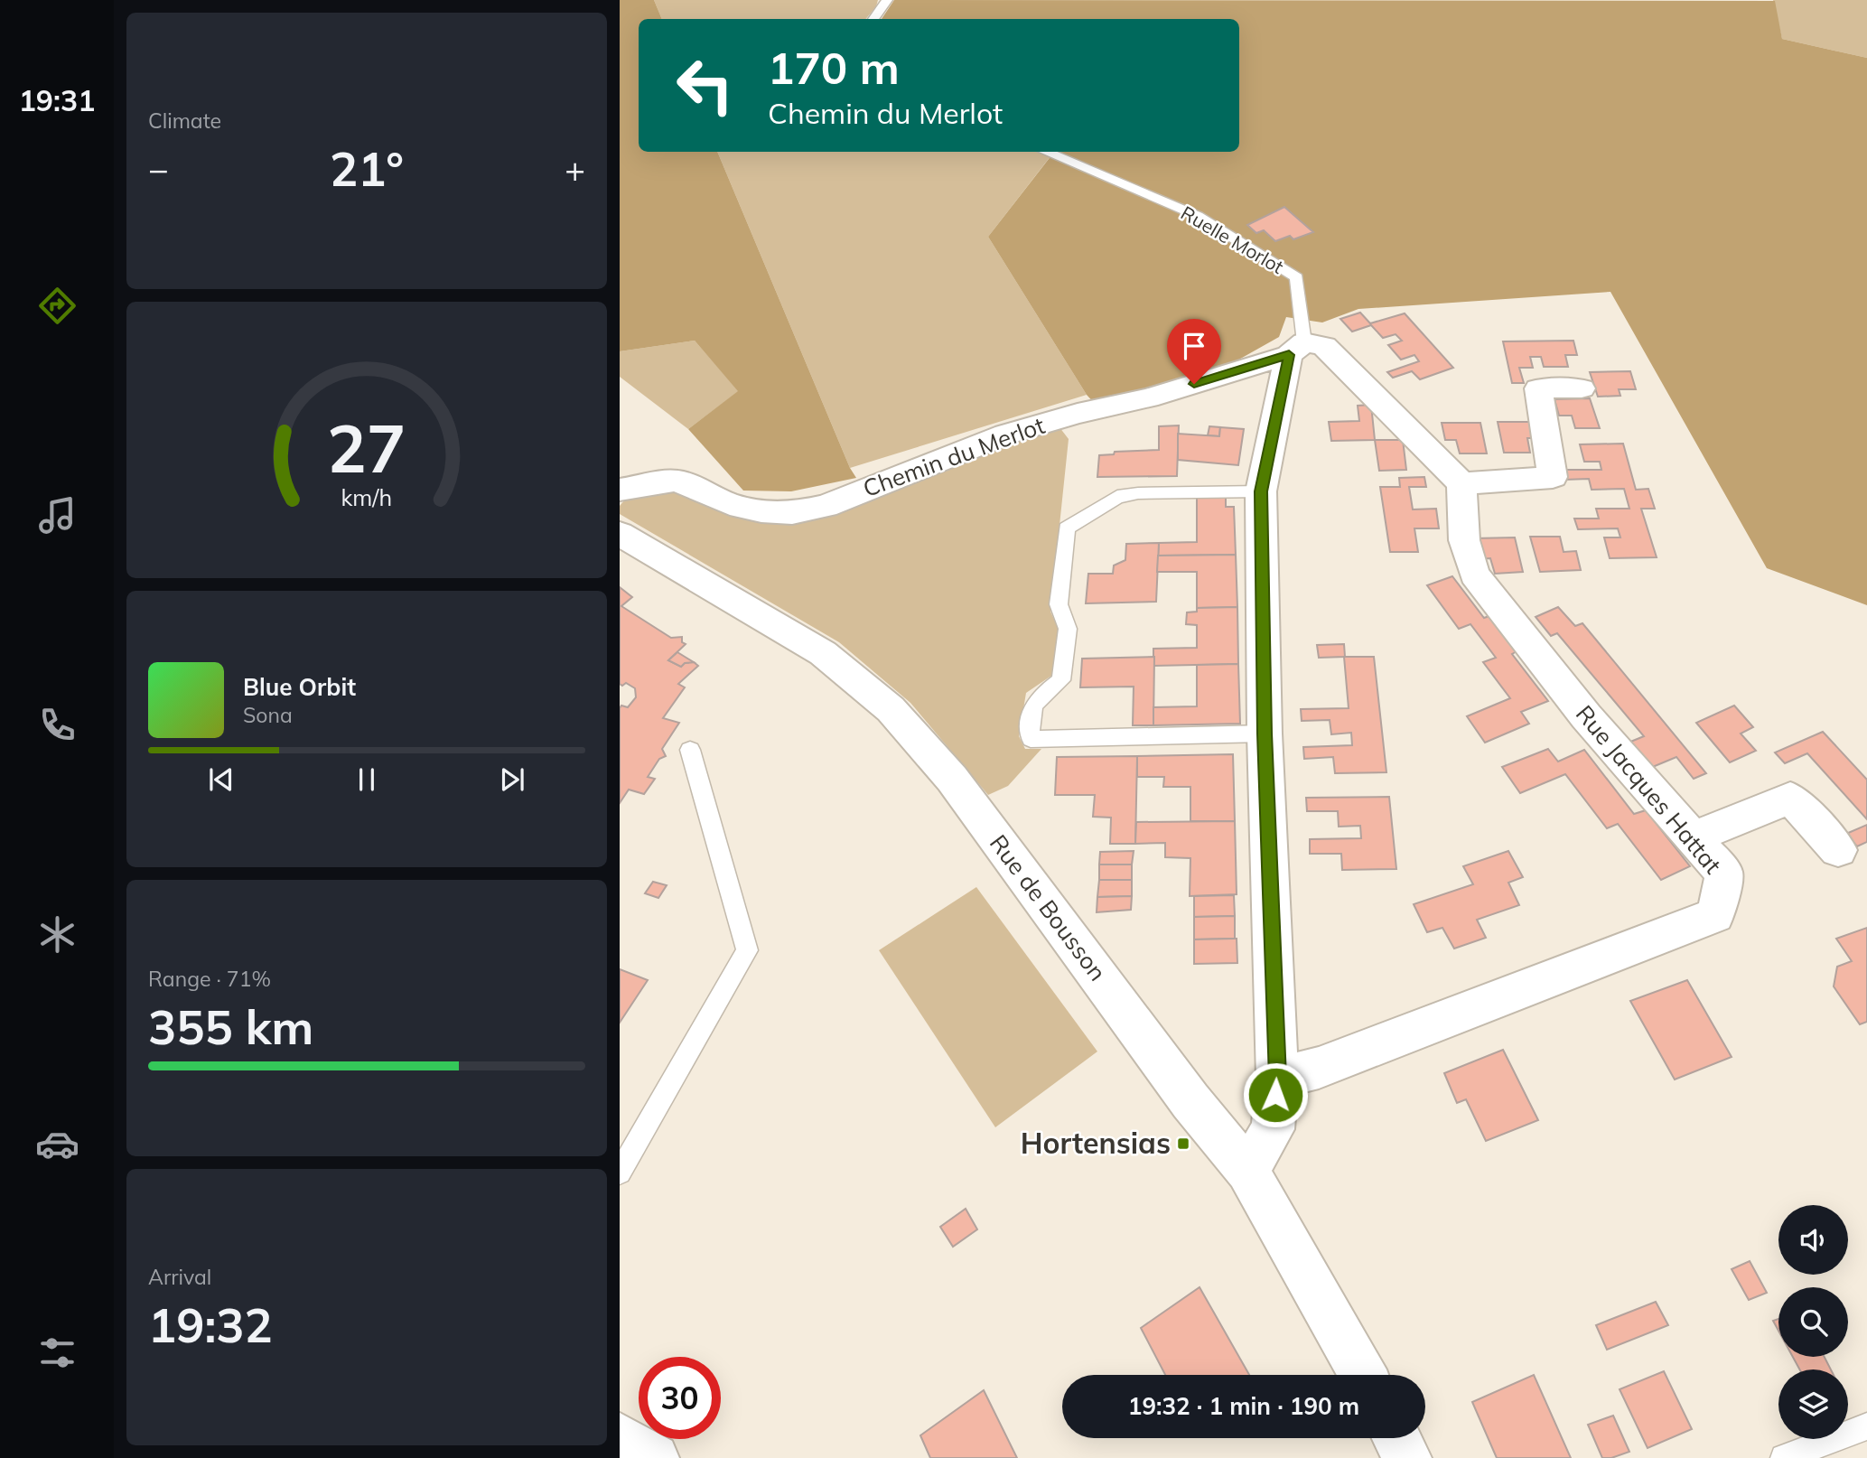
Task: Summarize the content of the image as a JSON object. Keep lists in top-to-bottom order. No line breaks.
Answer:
{"streets":{"street":["Chemin du Merlot","Rue Jacques Hattat","Rue de Bousson"],"lane":["Ruelle Morlot"]},"crossings":[["Ruelle Morlot","Chemin du Merlot"]],"places":{"transit":["Hortensias"]},"page":{"tabs":"19:31","tile":["Climate",["Range · 71%","355 km"],["Arrival","19:32"]],"turn":["170 m","Chemin du Merlot"],"heat":["−","21°","+"],"song":["Blue Orbit","Sona"],"limit":"30","trip":"19:32 · 1 min · 190 m","gauge":["27","km/h"]}}
